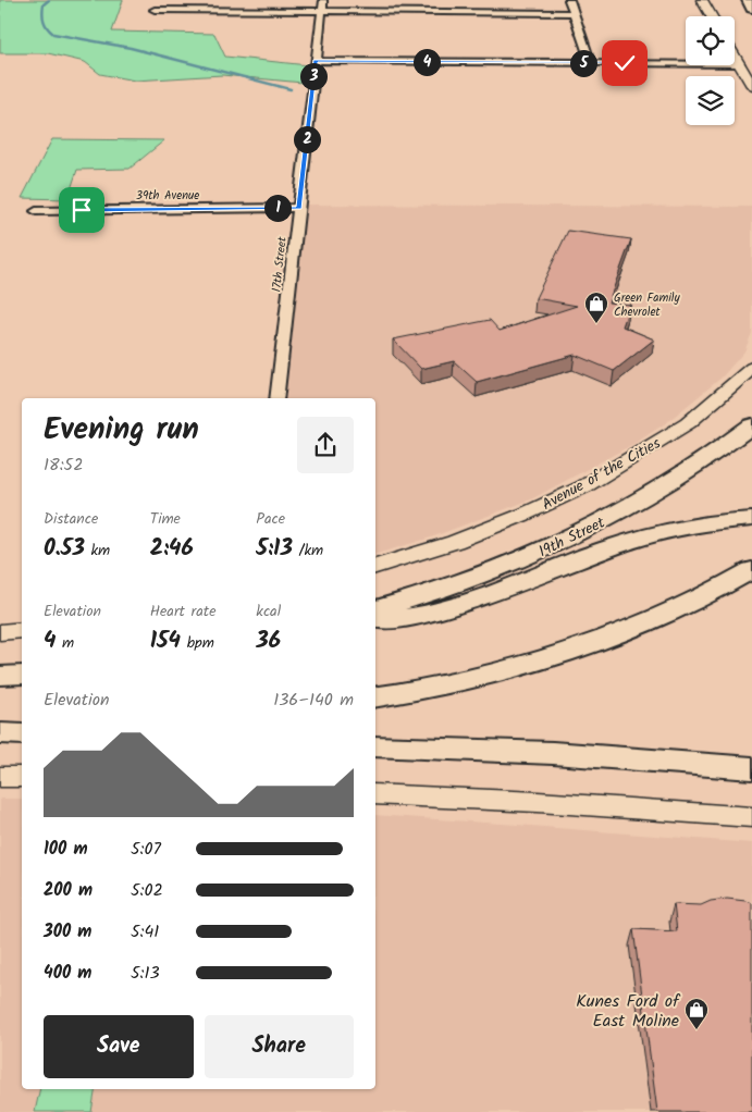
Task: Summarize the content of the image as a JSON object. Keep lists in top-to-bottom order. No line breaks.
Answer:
{"streets":{"main road":["19th Street"],"street":["39th Avenue","17th Street","Avenue of the Cities"]},"crossings":[["39th Avenue","17th Street"]],"places":{"shop":["Green Family Chevrolet","Kunes Ford of East Moline"]},"page":{"pins":["4","5","3","2","1"],"heading":["Evening run","18:52"],"stats":[["Distance","0.53 km"],["Time","2:46"],["Pace","5:13 /km"],["Elevation","4 m"],["Heart rate","154 bpm"],["kcal","36"]],"chart":["Elevation","136–140 m"],"list":[{"name":"100 m","note":"5:07"},{"name":"200 m","note":"5:02"},{"name":"300 m","note":"5:41"},{"name":"400 m","note":"5:13"}],"buttons":["Save","Share"]}}
